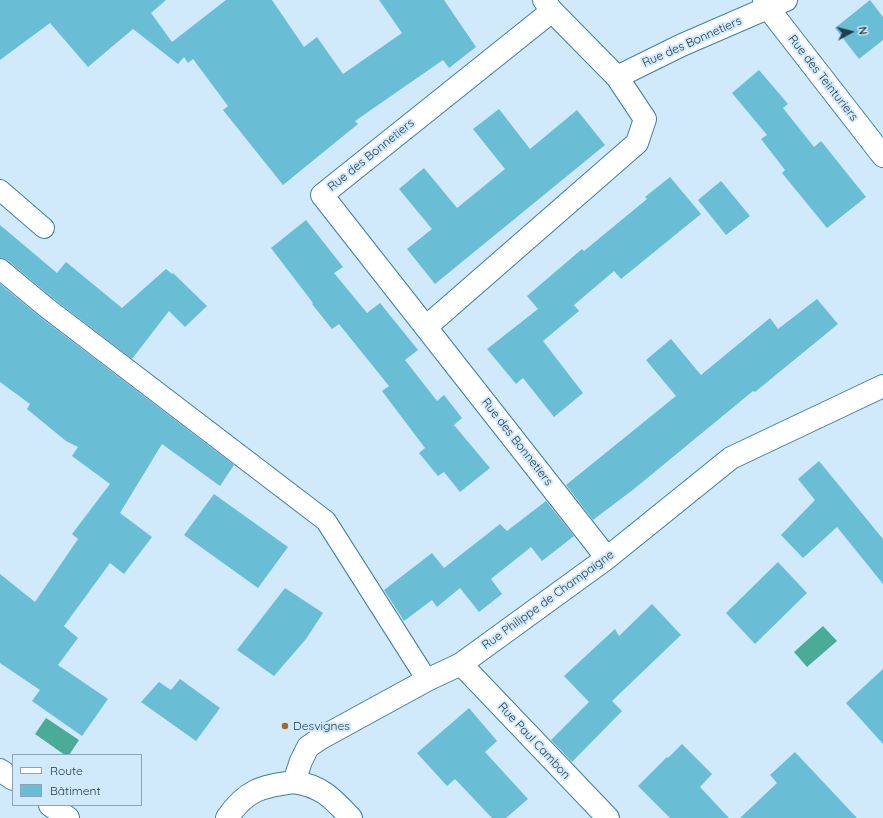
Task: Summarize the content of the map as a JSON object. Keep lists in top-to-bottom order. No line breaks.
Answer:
{"streets":{"street":["Rue des Bonnetiers","Rue des Teinturiers","Rue Philippe de Champaigne","Rue Paul Cambon"]},"crossings":[["Rue des Bonnetiers","Rue des Teinturiers"],["Rue des Bonnetiers","Rue Philippe de Champaigne"],["Rue Philippe de Champaigne","Rue Paul Cambon"]],"places":["Desvignes"],"legend":["Route","Bâtiment"],"north":"right"}
